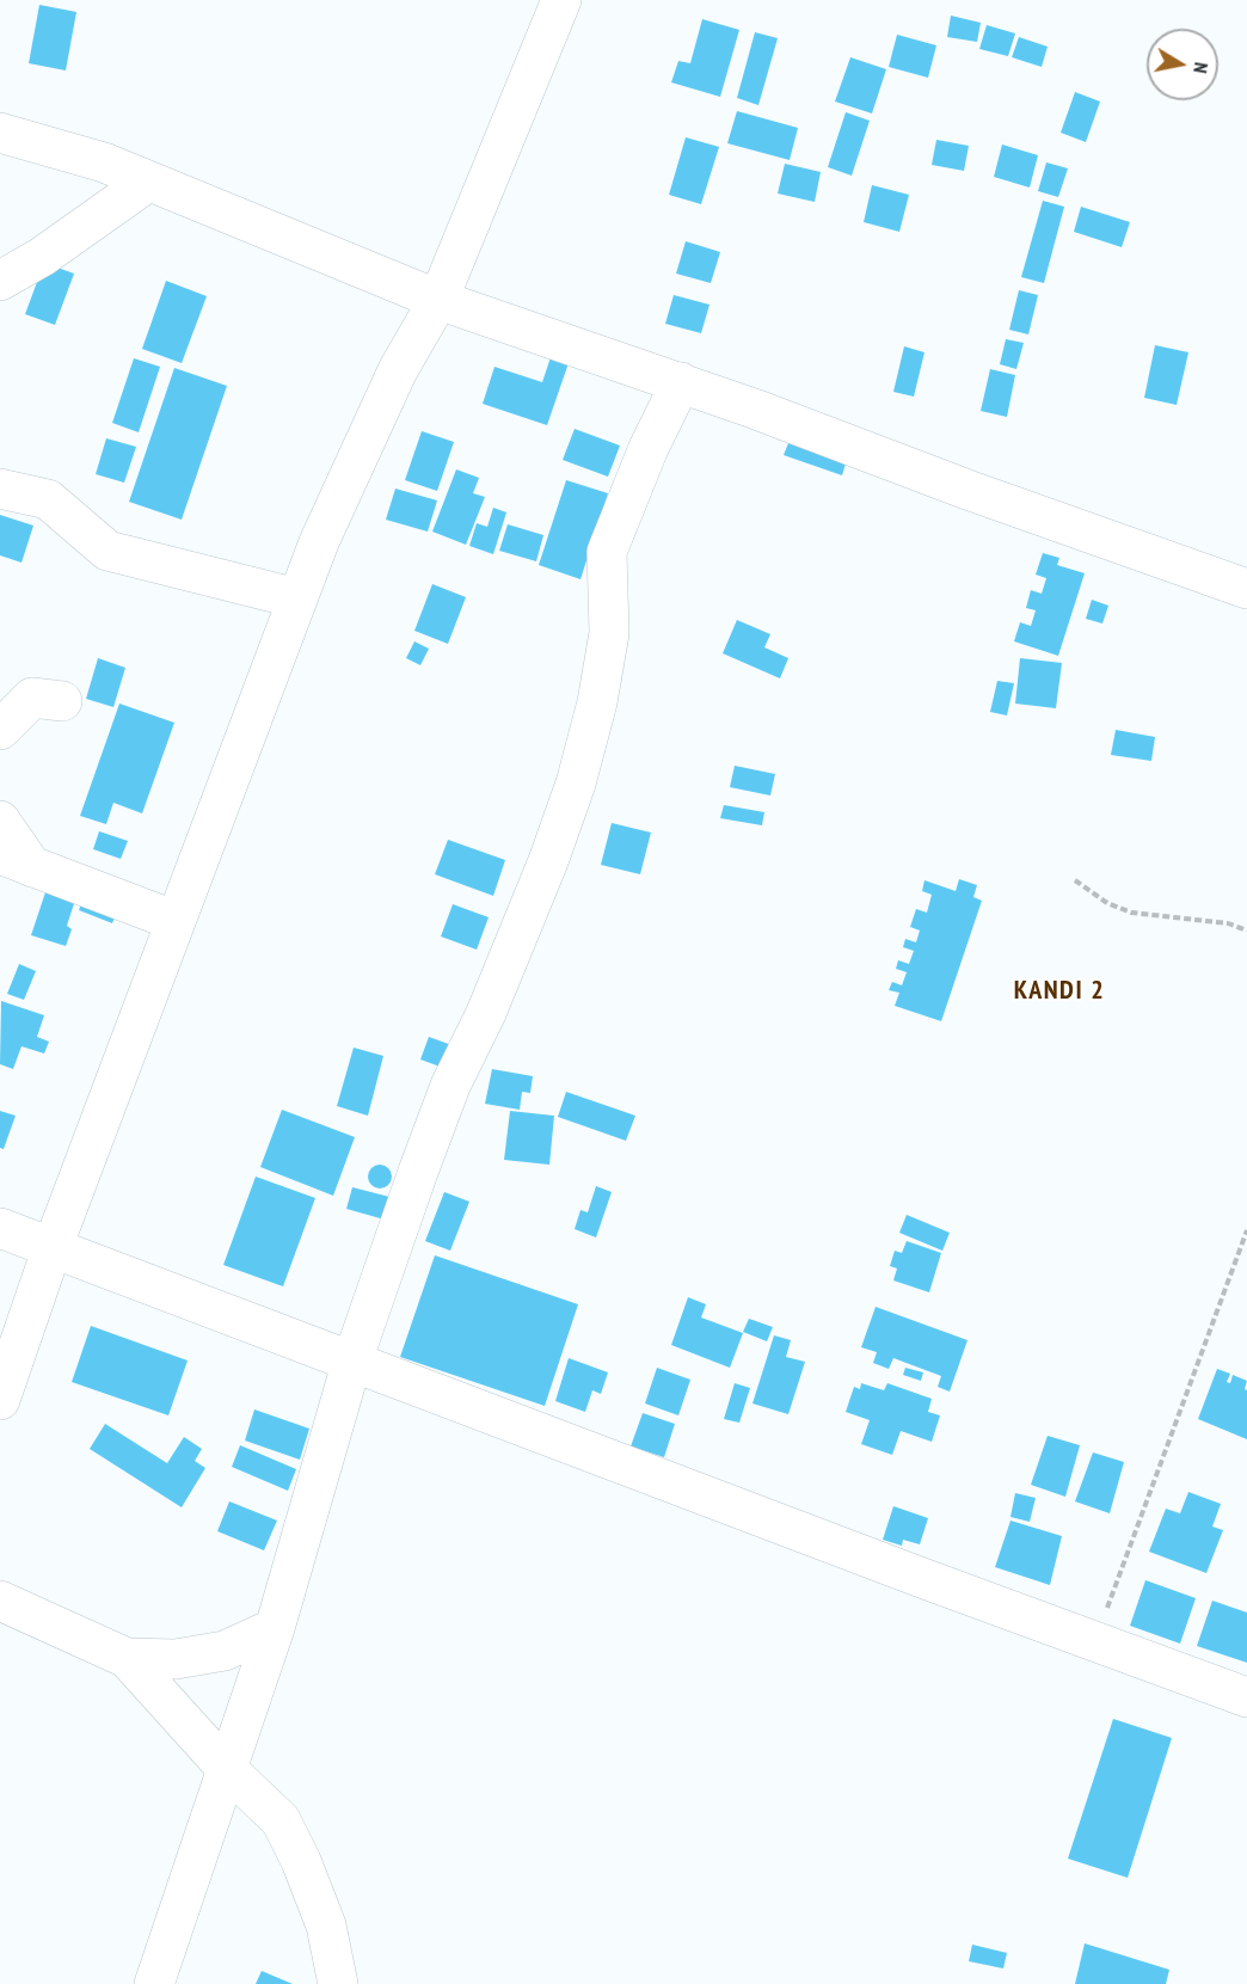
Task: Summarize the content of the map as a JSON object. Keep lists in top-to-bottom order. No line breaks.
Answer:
{"districts":["KANDI 2"],"north":"right"}
